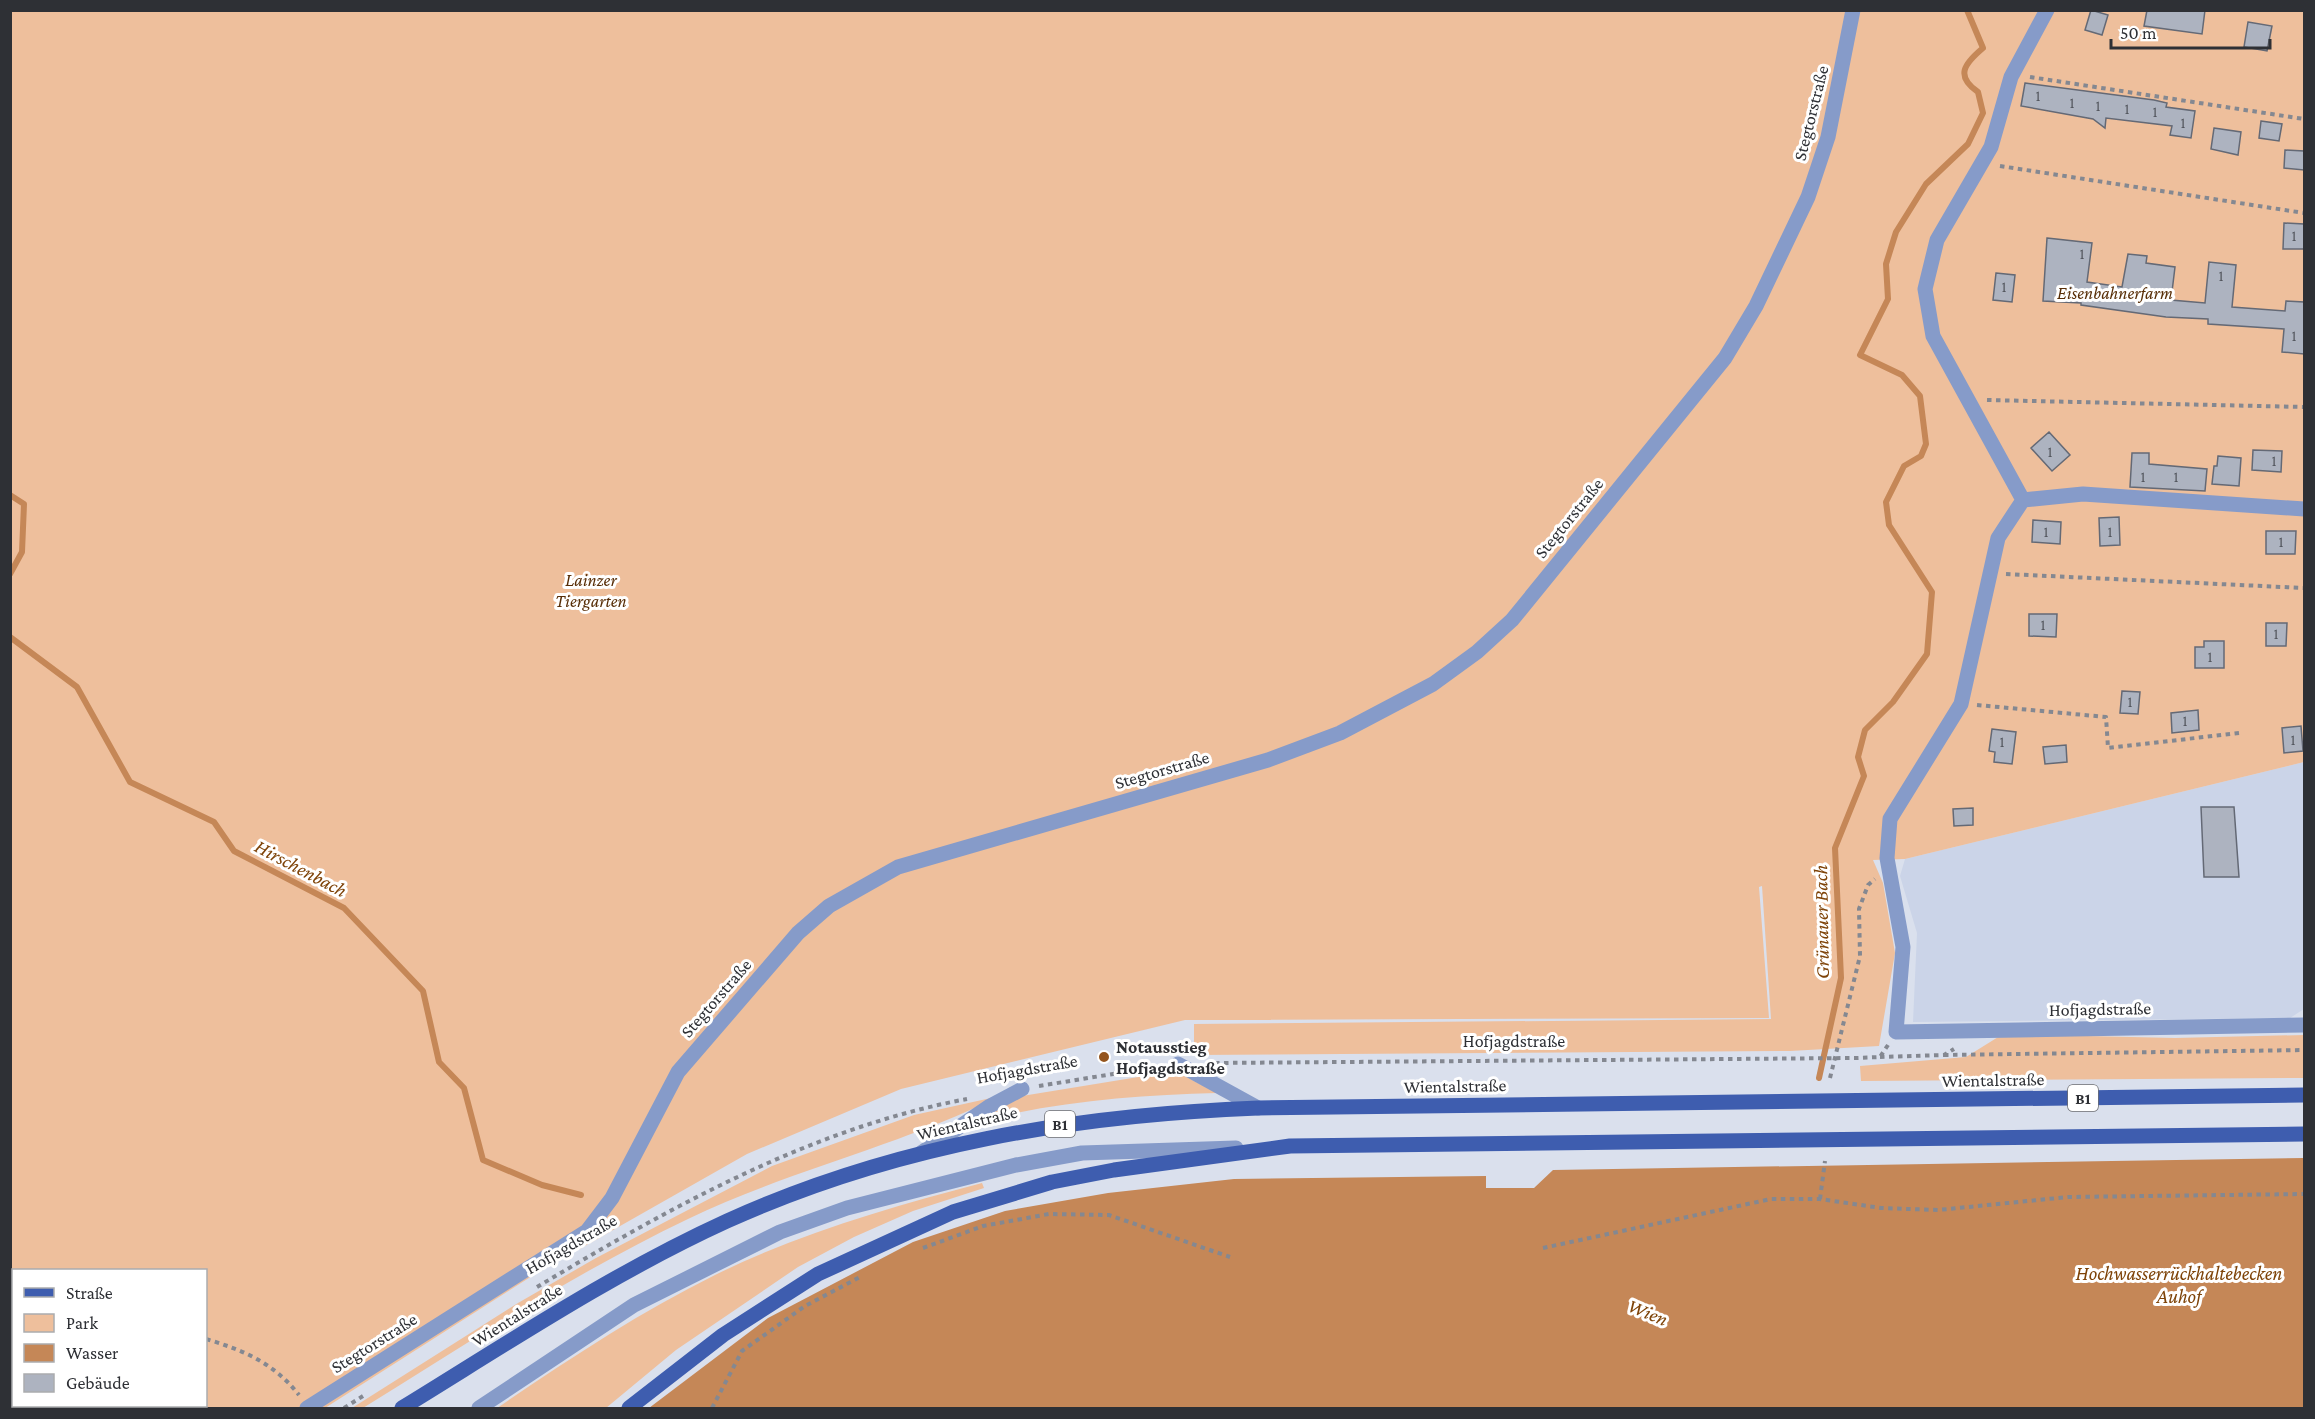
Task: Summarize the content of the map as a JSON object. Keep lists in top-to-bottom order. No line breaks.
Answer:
{"streets":{"main road":["Wientalstraße","B1"],"street":["Stegtorstraße","Hofjagdstraße"]},"water":["Hirschenbach","Grünauer Bach","Hochwasserrückhaltebecken Auhof","Wien"],"parks":["Eisenbahnerfarm","Lainzer Tiergarten"],"places":["Notausstieg Hofjagdstraße"],"house_numbers":["1","1","1","1","1","1","1","1","1","1","1","1","1","1","1","1","1","1","1","1","1","1","1","1","1"],"legend":["Straße","Park","Wasser","Gebäude"],"scale_bar":"50 m"}
